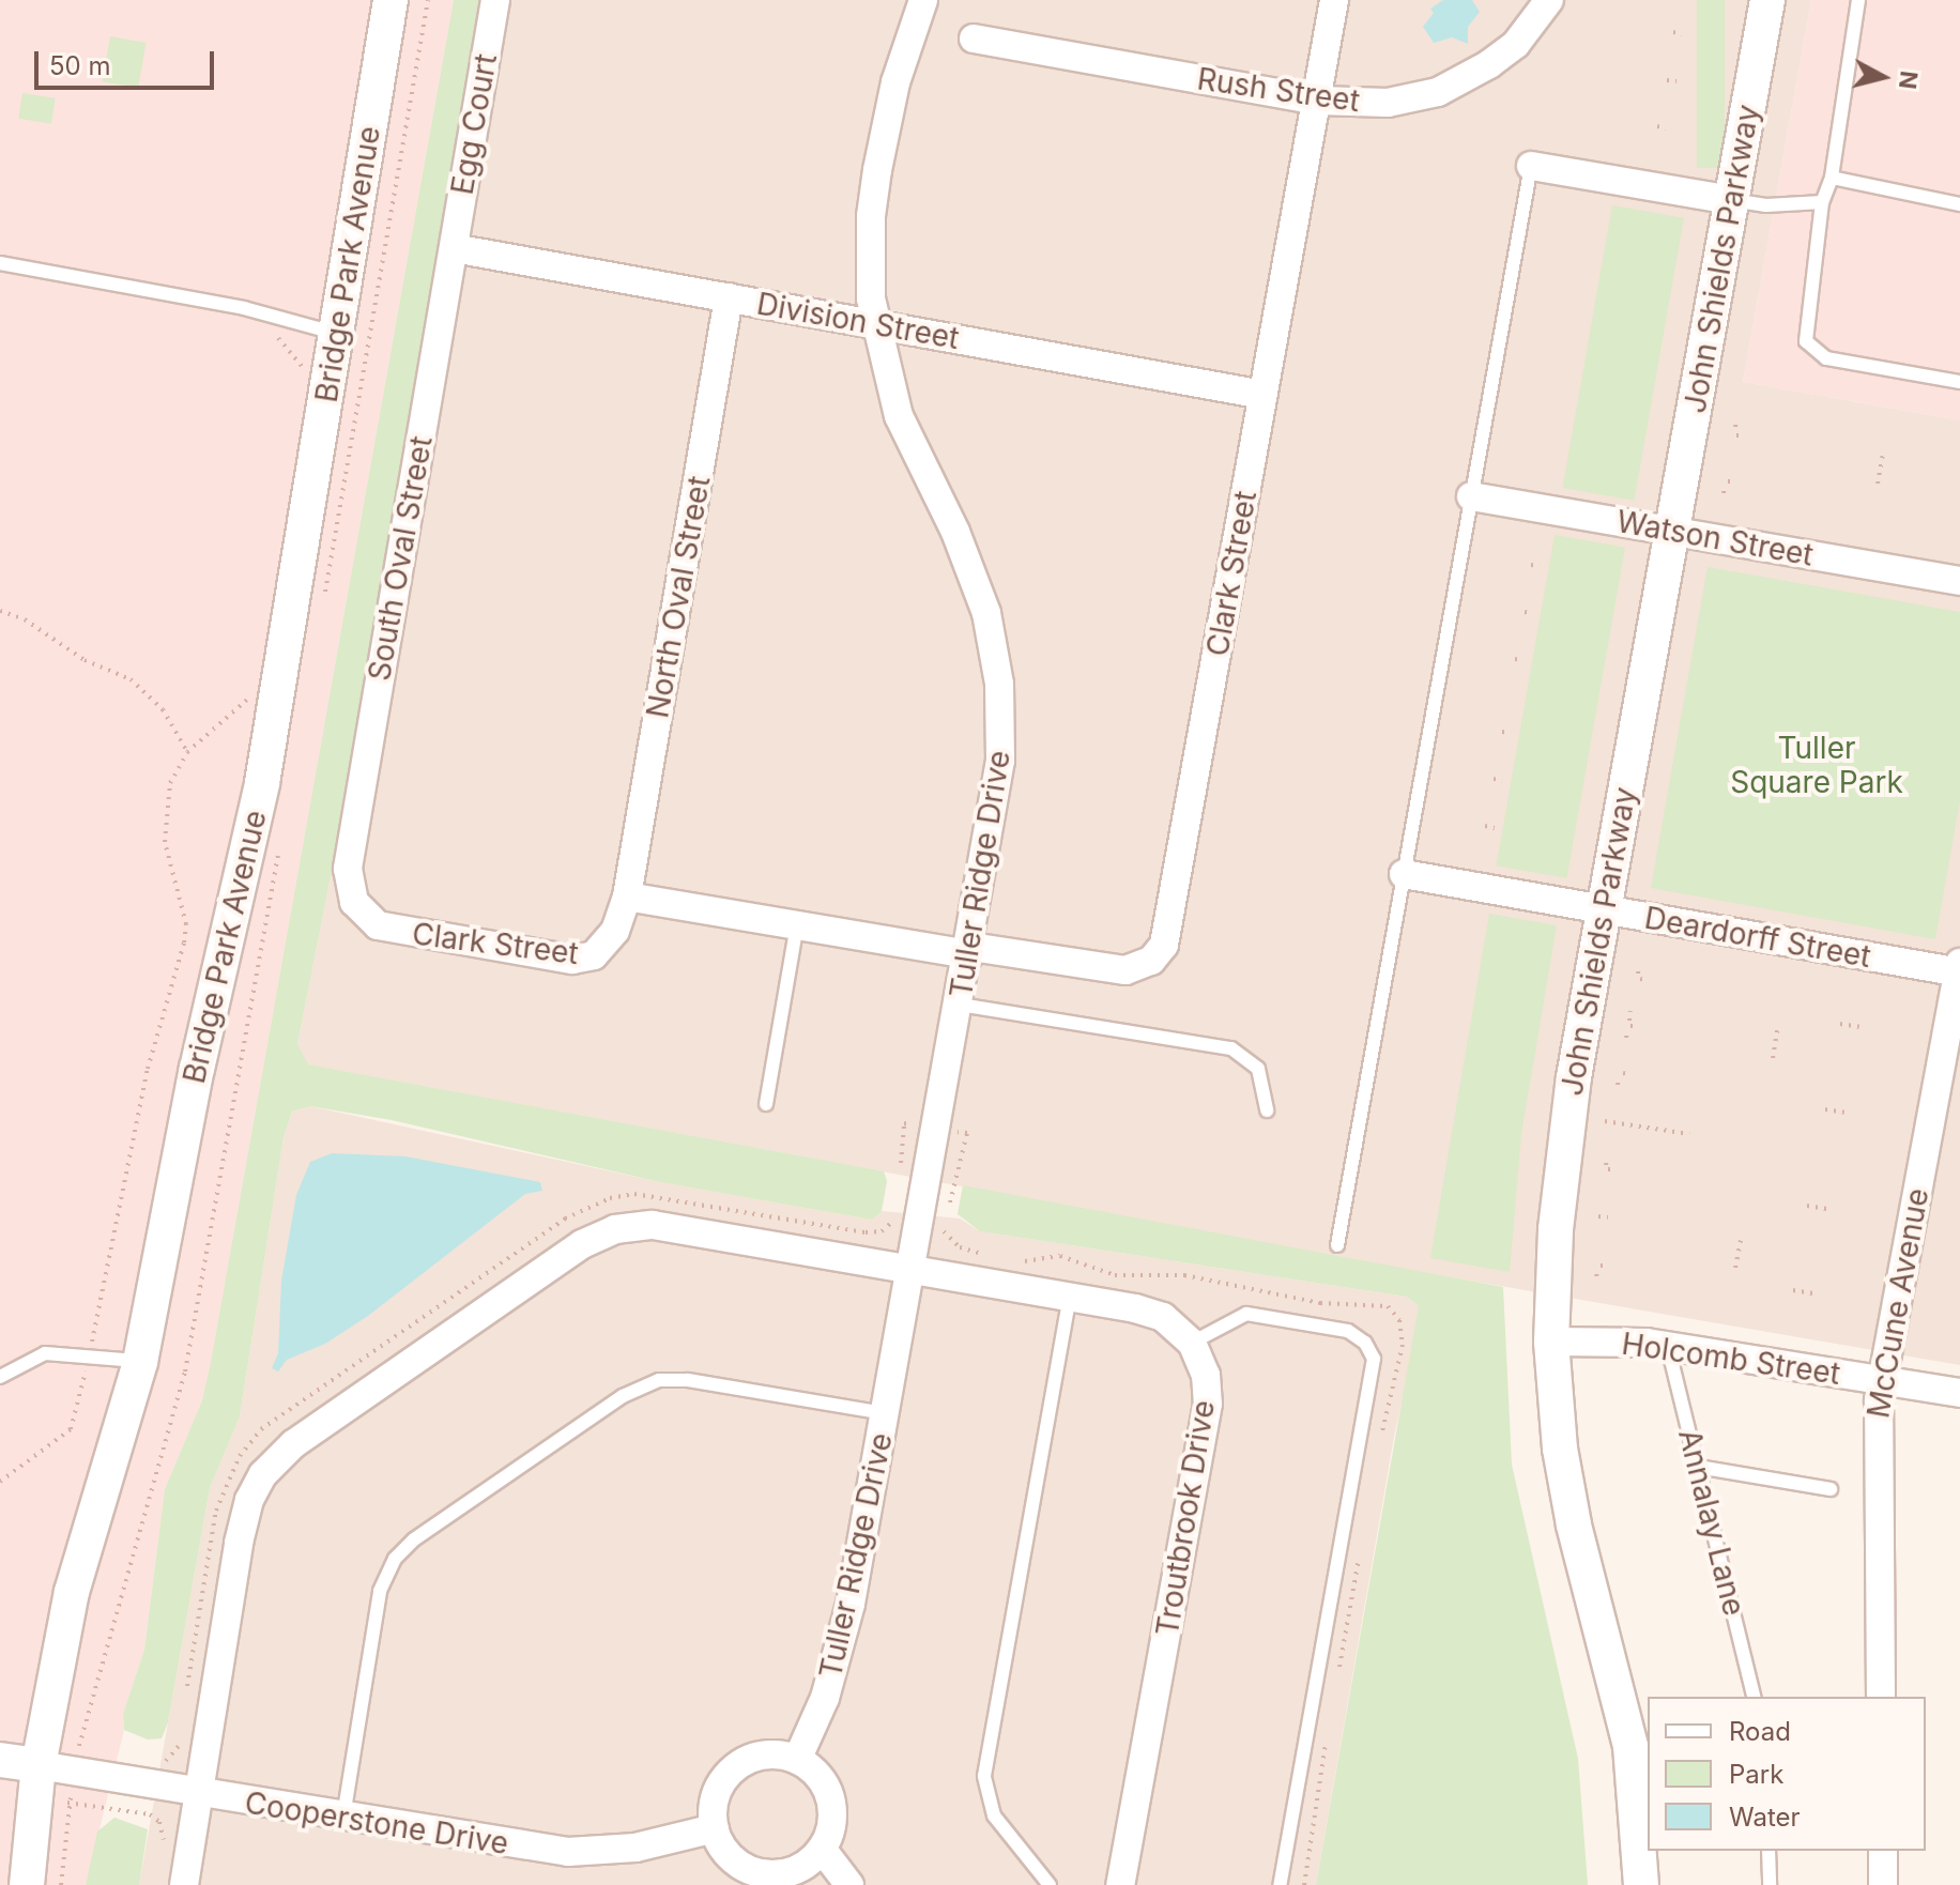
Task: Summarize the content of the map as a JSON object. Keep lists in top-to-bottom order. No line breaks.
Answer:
{"streets":{"street":["Rush Street","Egg Court","John Shields Parkway","Bridge Park Avenue","Division Street","Watson Street","South Oval Street","Clark Street","North Oval Street","Tuller Ridge Drive","Deardorff Street","McCune Avenue","Holcomb Street","Troutbrook Drive","Cooperstone Drive"],"lane":["Annalay Lane"]},"crossings":[["Rush Street","Clark Street"],["Egg Court","Division Street"],["Egg Court","South Oval Street"],["John Shields Parkway","Watson Street"],["John Shields Parkway","Deardorff Street"],["John Shields Parkway","Holcomb Street"],["Bridge Park Avenue","Cooperstone Drive"],["Division Street","South Oval Street"],["Division Street","Clark Street"],["Division Street","North Oval Street"],["Division Street","Tuller Ridge Drive"],["South Oval Street","Clark Street"],["Clark Street","North Oval Street"],["Clark Street","Tuller Ridge Drive"],["Tuller Ridge Drive","Cooperstone Drive"],["Deardorff Street","McCune Avenue"],["McCune Avenue","Holcomb Street"],["Holcomb Street","Annalay Lane"]],"parks":["Tuller Square Park"],"legend":["Road","Park","Water"],"scale_bar":"50 m","north":"right"}
